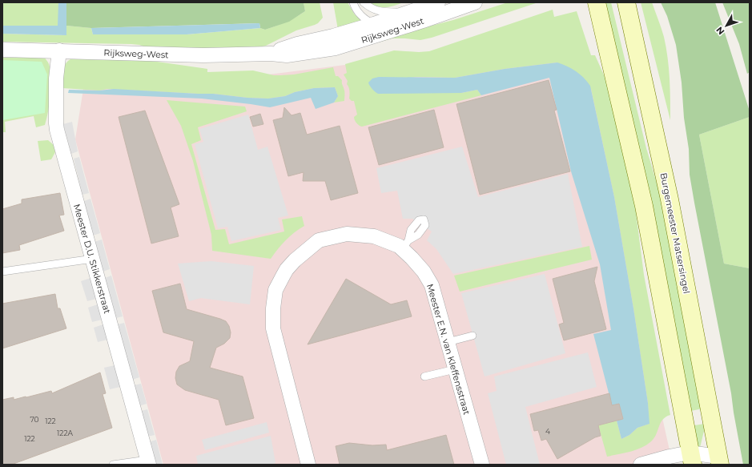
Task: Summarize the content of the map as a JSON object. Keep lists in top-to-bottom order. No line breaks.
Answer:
{"streets":{"main road":["Burgemeester Matsersingel"],"street":["Rijksweg-West","Meester D.U. Stikkerstraat","Meester E.N. van Kleffensstraat"]},"crossings":[["Rijksweg-West","Meester D.U. Stikkerstraat"]],"house_numbers":["70","122","4","122A","122"],"north":"bottom left"}
